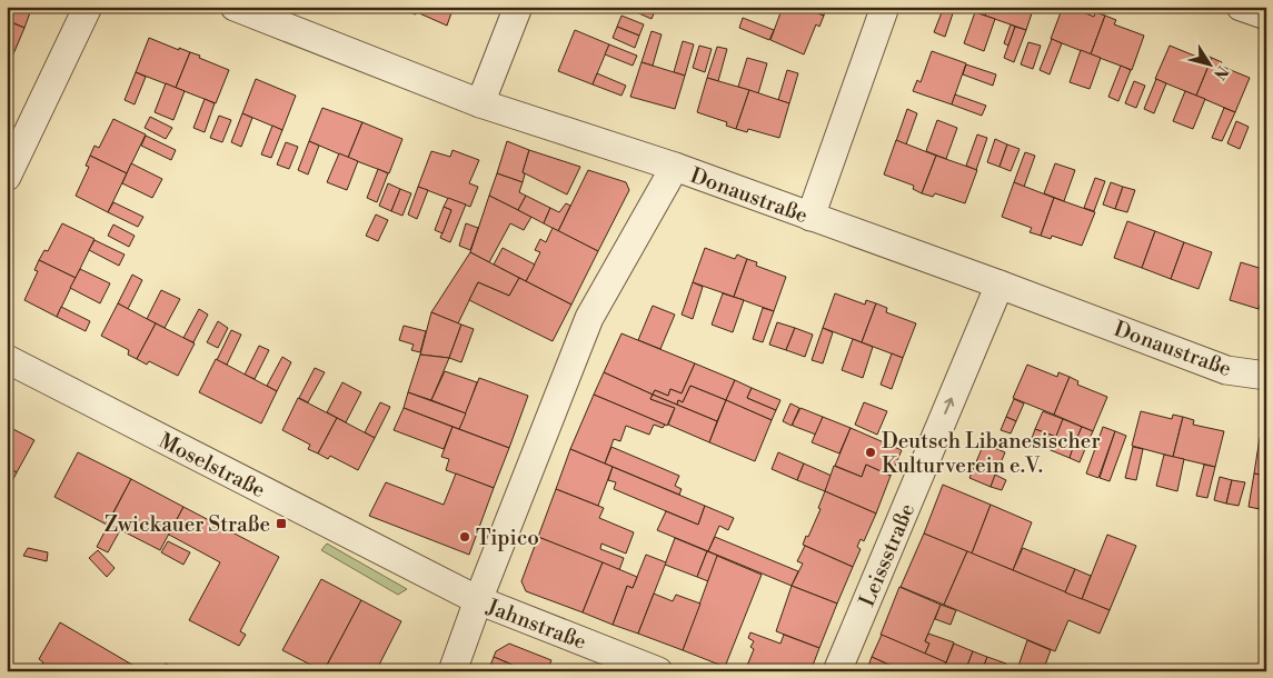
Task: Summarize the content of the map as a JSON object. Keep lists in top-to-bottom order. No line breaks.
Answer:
{"streets":{"street":["Donaustraße","Moselstraße","Leissstraße","Jahnstraße"]},"crossings":[["Donaustraße","Leissstraße"],["Moselstraße","Jahnstraße"]],"one_way":["Leissstraße"],"places":{"other":["Deutsch Libanesischer Kulturverein e.V.","Tipico"],"transit":["Zwickauer Straße"]},"north":"bottom right"}
